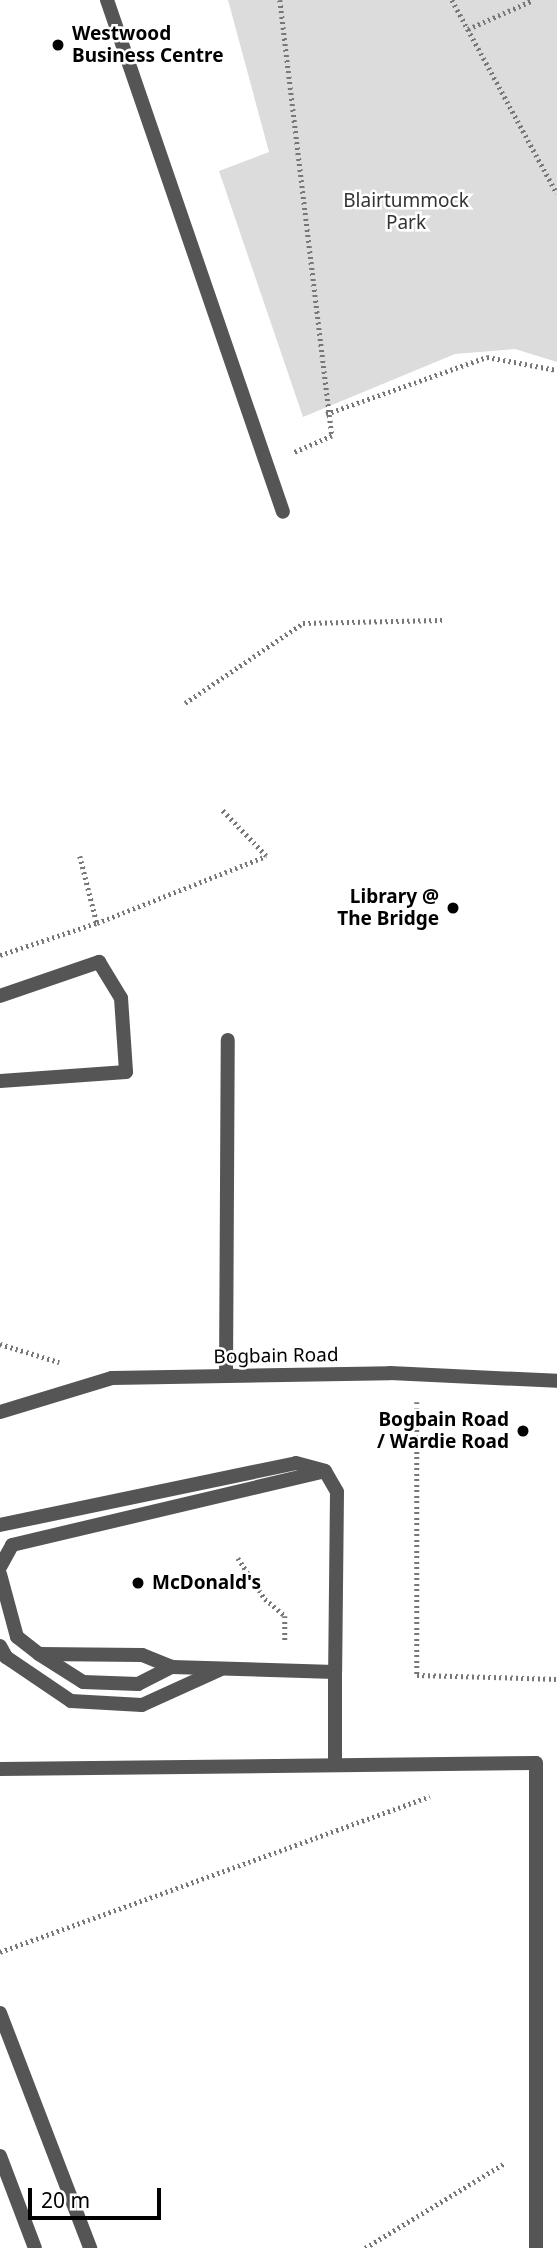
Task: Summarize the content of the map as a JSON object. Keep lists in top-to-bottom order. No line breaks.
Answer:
{"streets":{"street":["Bogbain Road"]},"parks":["Blairtummock Park"],"places":["Westwood Business Centre","Library @ The Bridge","Bogbain Road / Wardie Road","McDonald's"],"scale_bar":"20 m"}
